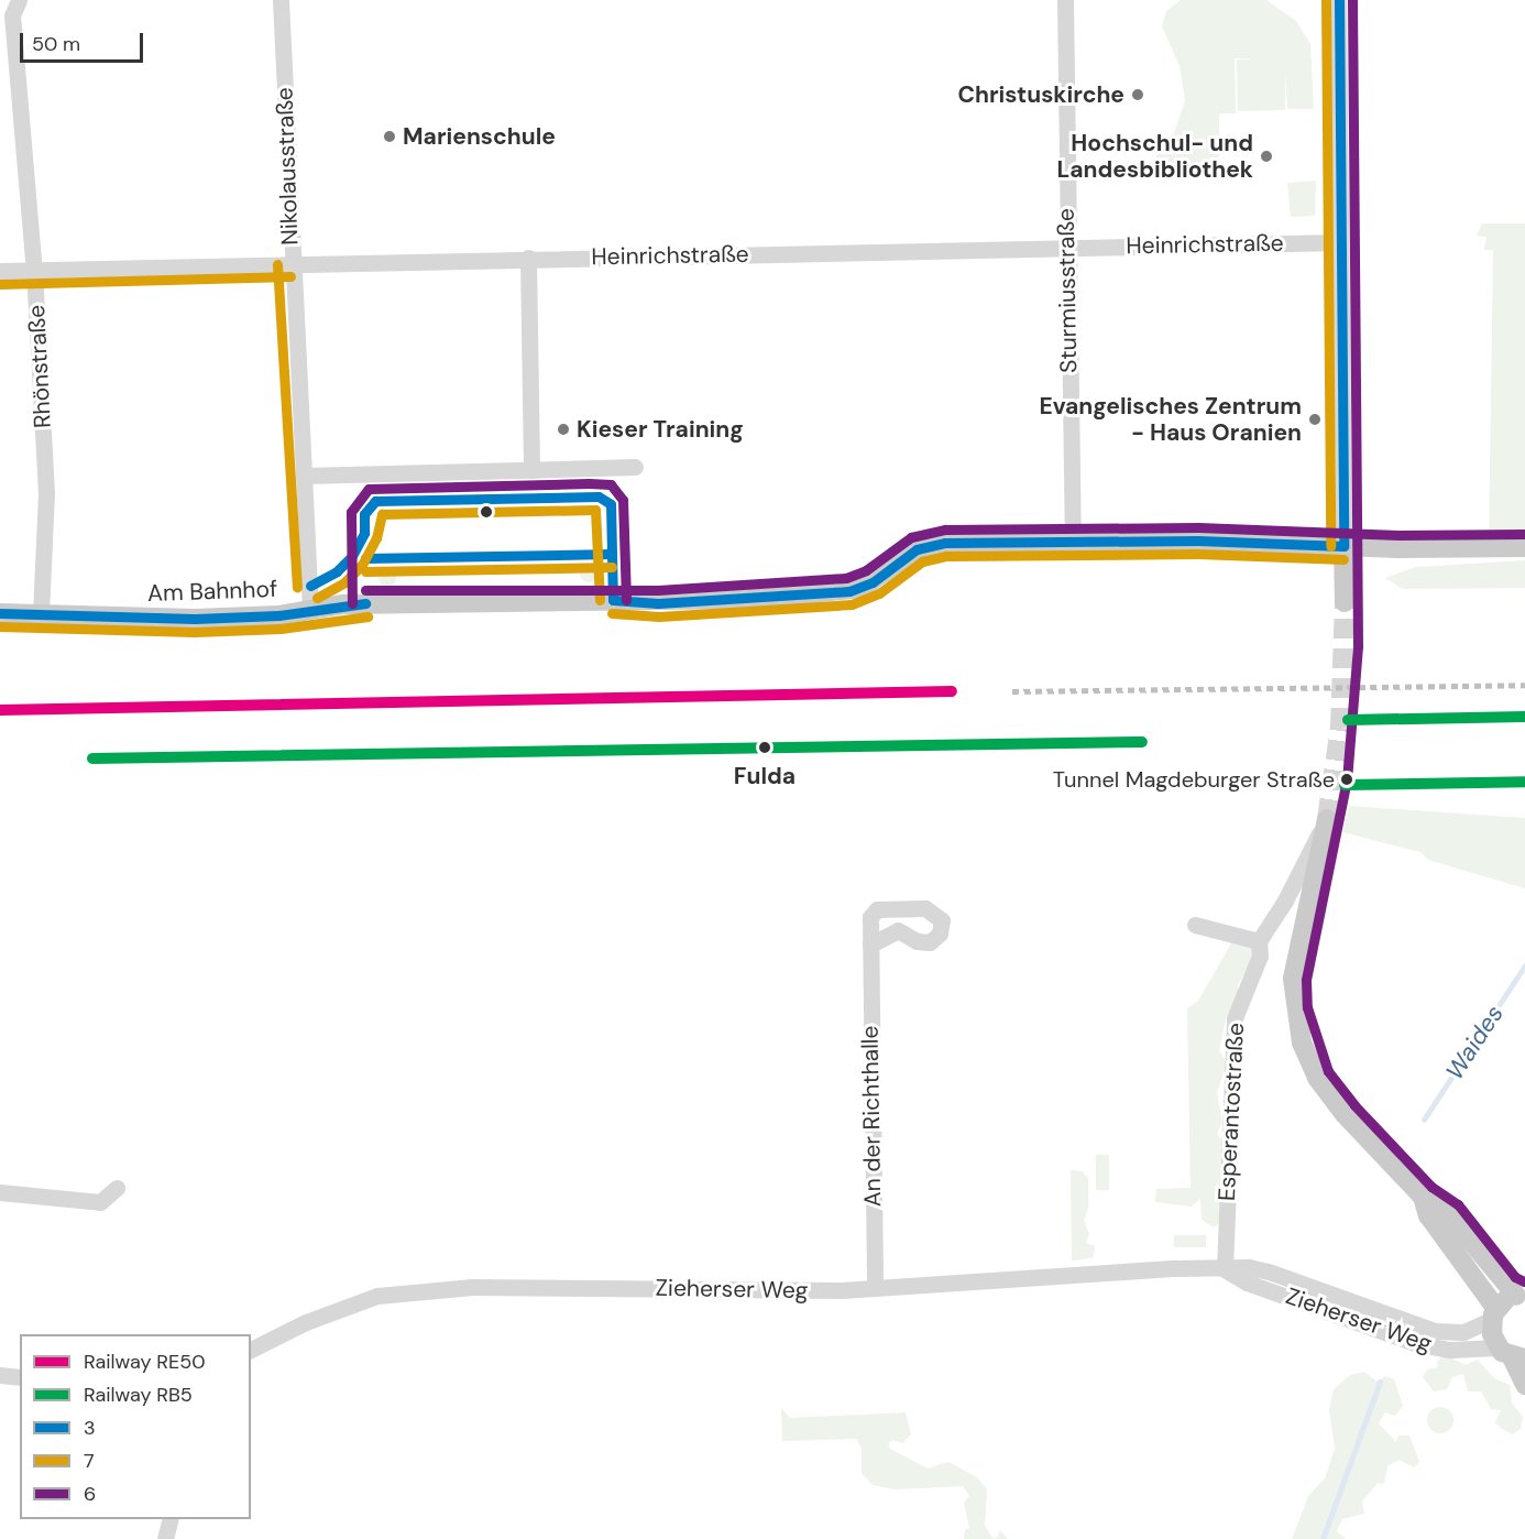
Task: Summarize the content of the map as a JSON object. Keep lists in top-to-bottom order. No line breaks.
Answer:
{"streets":{"main road":["Am Bahnhof"],"street":["Nikolausstraße","Heinrichstraße","Sturmiusstraße","Rhönstraße","Esperantostraße","An der Richthalle","Zieherser Weg"]},"crossings":[["Nikolausstraße","Heinrichstraße"],["Nikolausstraße","Am Bahnhof"],["Heinrichstraße","Sturmiusstraße"],["Heinrichstraße","Rhönstraße"],["Sturmiusstraße","Am Bahnhof"],["Rhönstraße","Am Bahnhof"],["Esperantostraße","Zieherser Weg"],["An der Richthalle","Zieherser Weg"]],"water":["Waides"],"places":["Christuskirche","Marienschule","Hochschul- und Landesbibliothek","Evangelisches Zentrum - Haus Oranien","Kieser Training","Fulda","Tunnel Magdeburger Straße"],"lines":["transit line 3","transit line 7","transit line 6","rail line RE50","rail line RB5"],"legend":["Railway RE50","Railway RB5","3","7","6"],"scale_bar":"50 m"}
